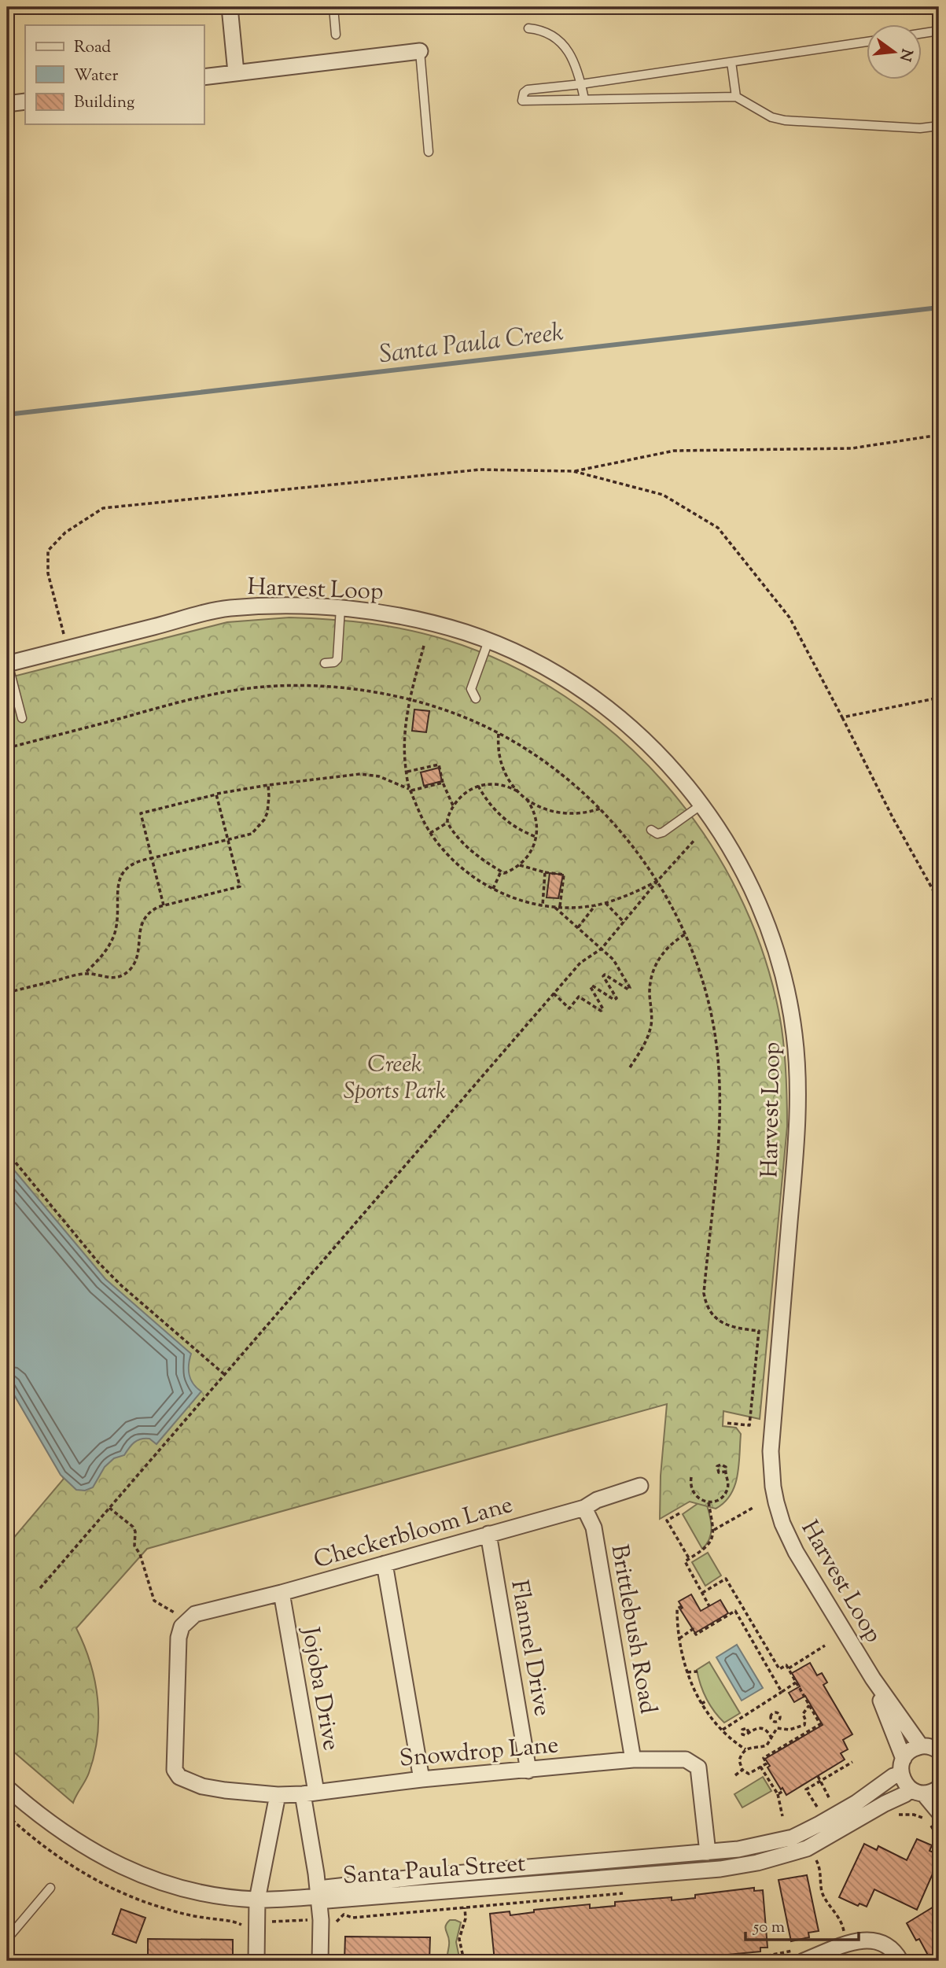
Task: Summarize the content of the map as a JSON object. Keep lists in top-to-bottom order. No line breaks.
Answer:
{"streets":{"street":["Harvest Loop","Checkerbloom Lane","Brittlebush Road","Flannel Drive","Jojoba Drive","Snowdrop Lane","Santa Paula Street"]},"crossings":[["Harvest Loop","Santa Paula Street"],["Checkerbloom Lane","Brittlebush Road"],["Checkerbloom Lane","Flannel Drive"],["Checkerbloom Lane","Jojoba Drive"],["Checkerbloom Lane","Snowdrop Lane"],["Brittlebush Road","Snowdrop Lane"],["Flannel Drive","Snowdrop Lane"],["Jojoba Drive","Snowdrop Lane"],["Jojoba Drive","Santa Paula Street"],["Snowdrop Lane","Santa Paula Street"]],"water":["Santa Paula Creek"],"parks":["Creek Sports Park"],"legend":["Road","Water","Building"],"scale_bar":"50 m","north":"right"}
